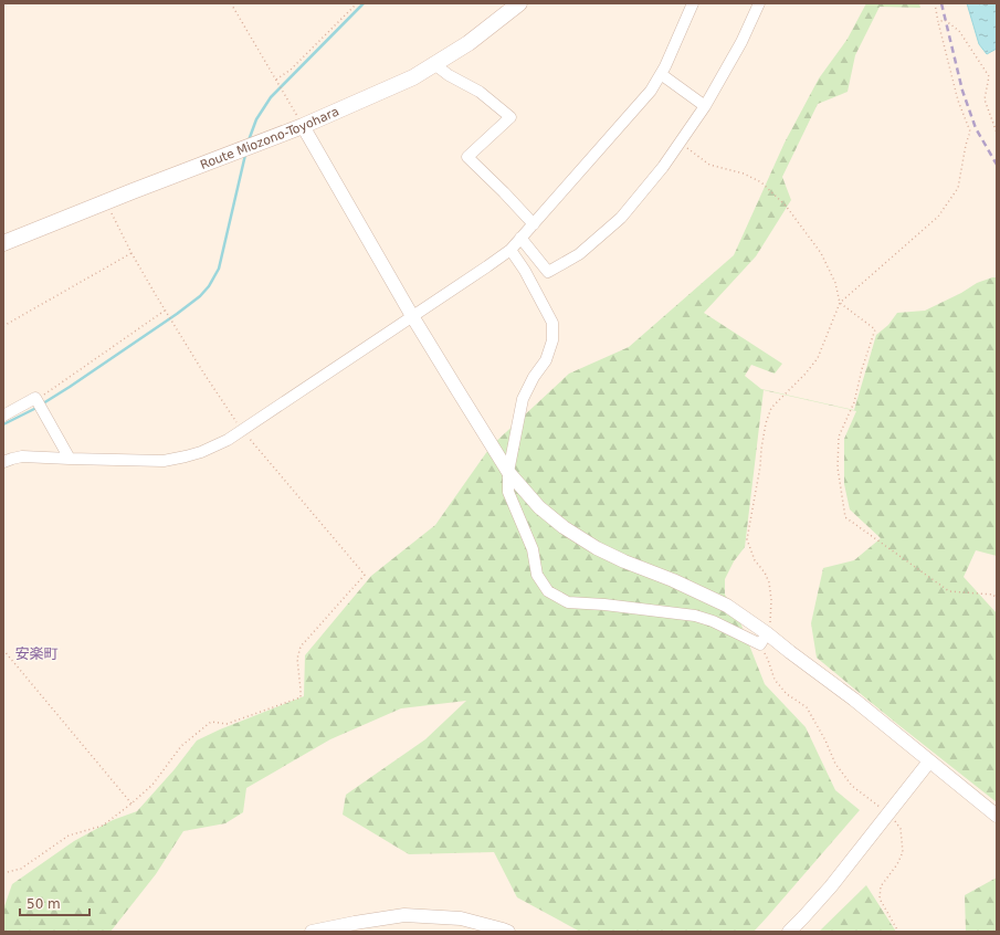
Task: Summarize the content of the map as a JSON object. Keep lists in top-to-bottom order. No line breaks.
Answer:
{"streets":{"main road":["Route Miozono-Toyohara"]},"districts":["安楽町"],"scale_bar":"50 m"}
